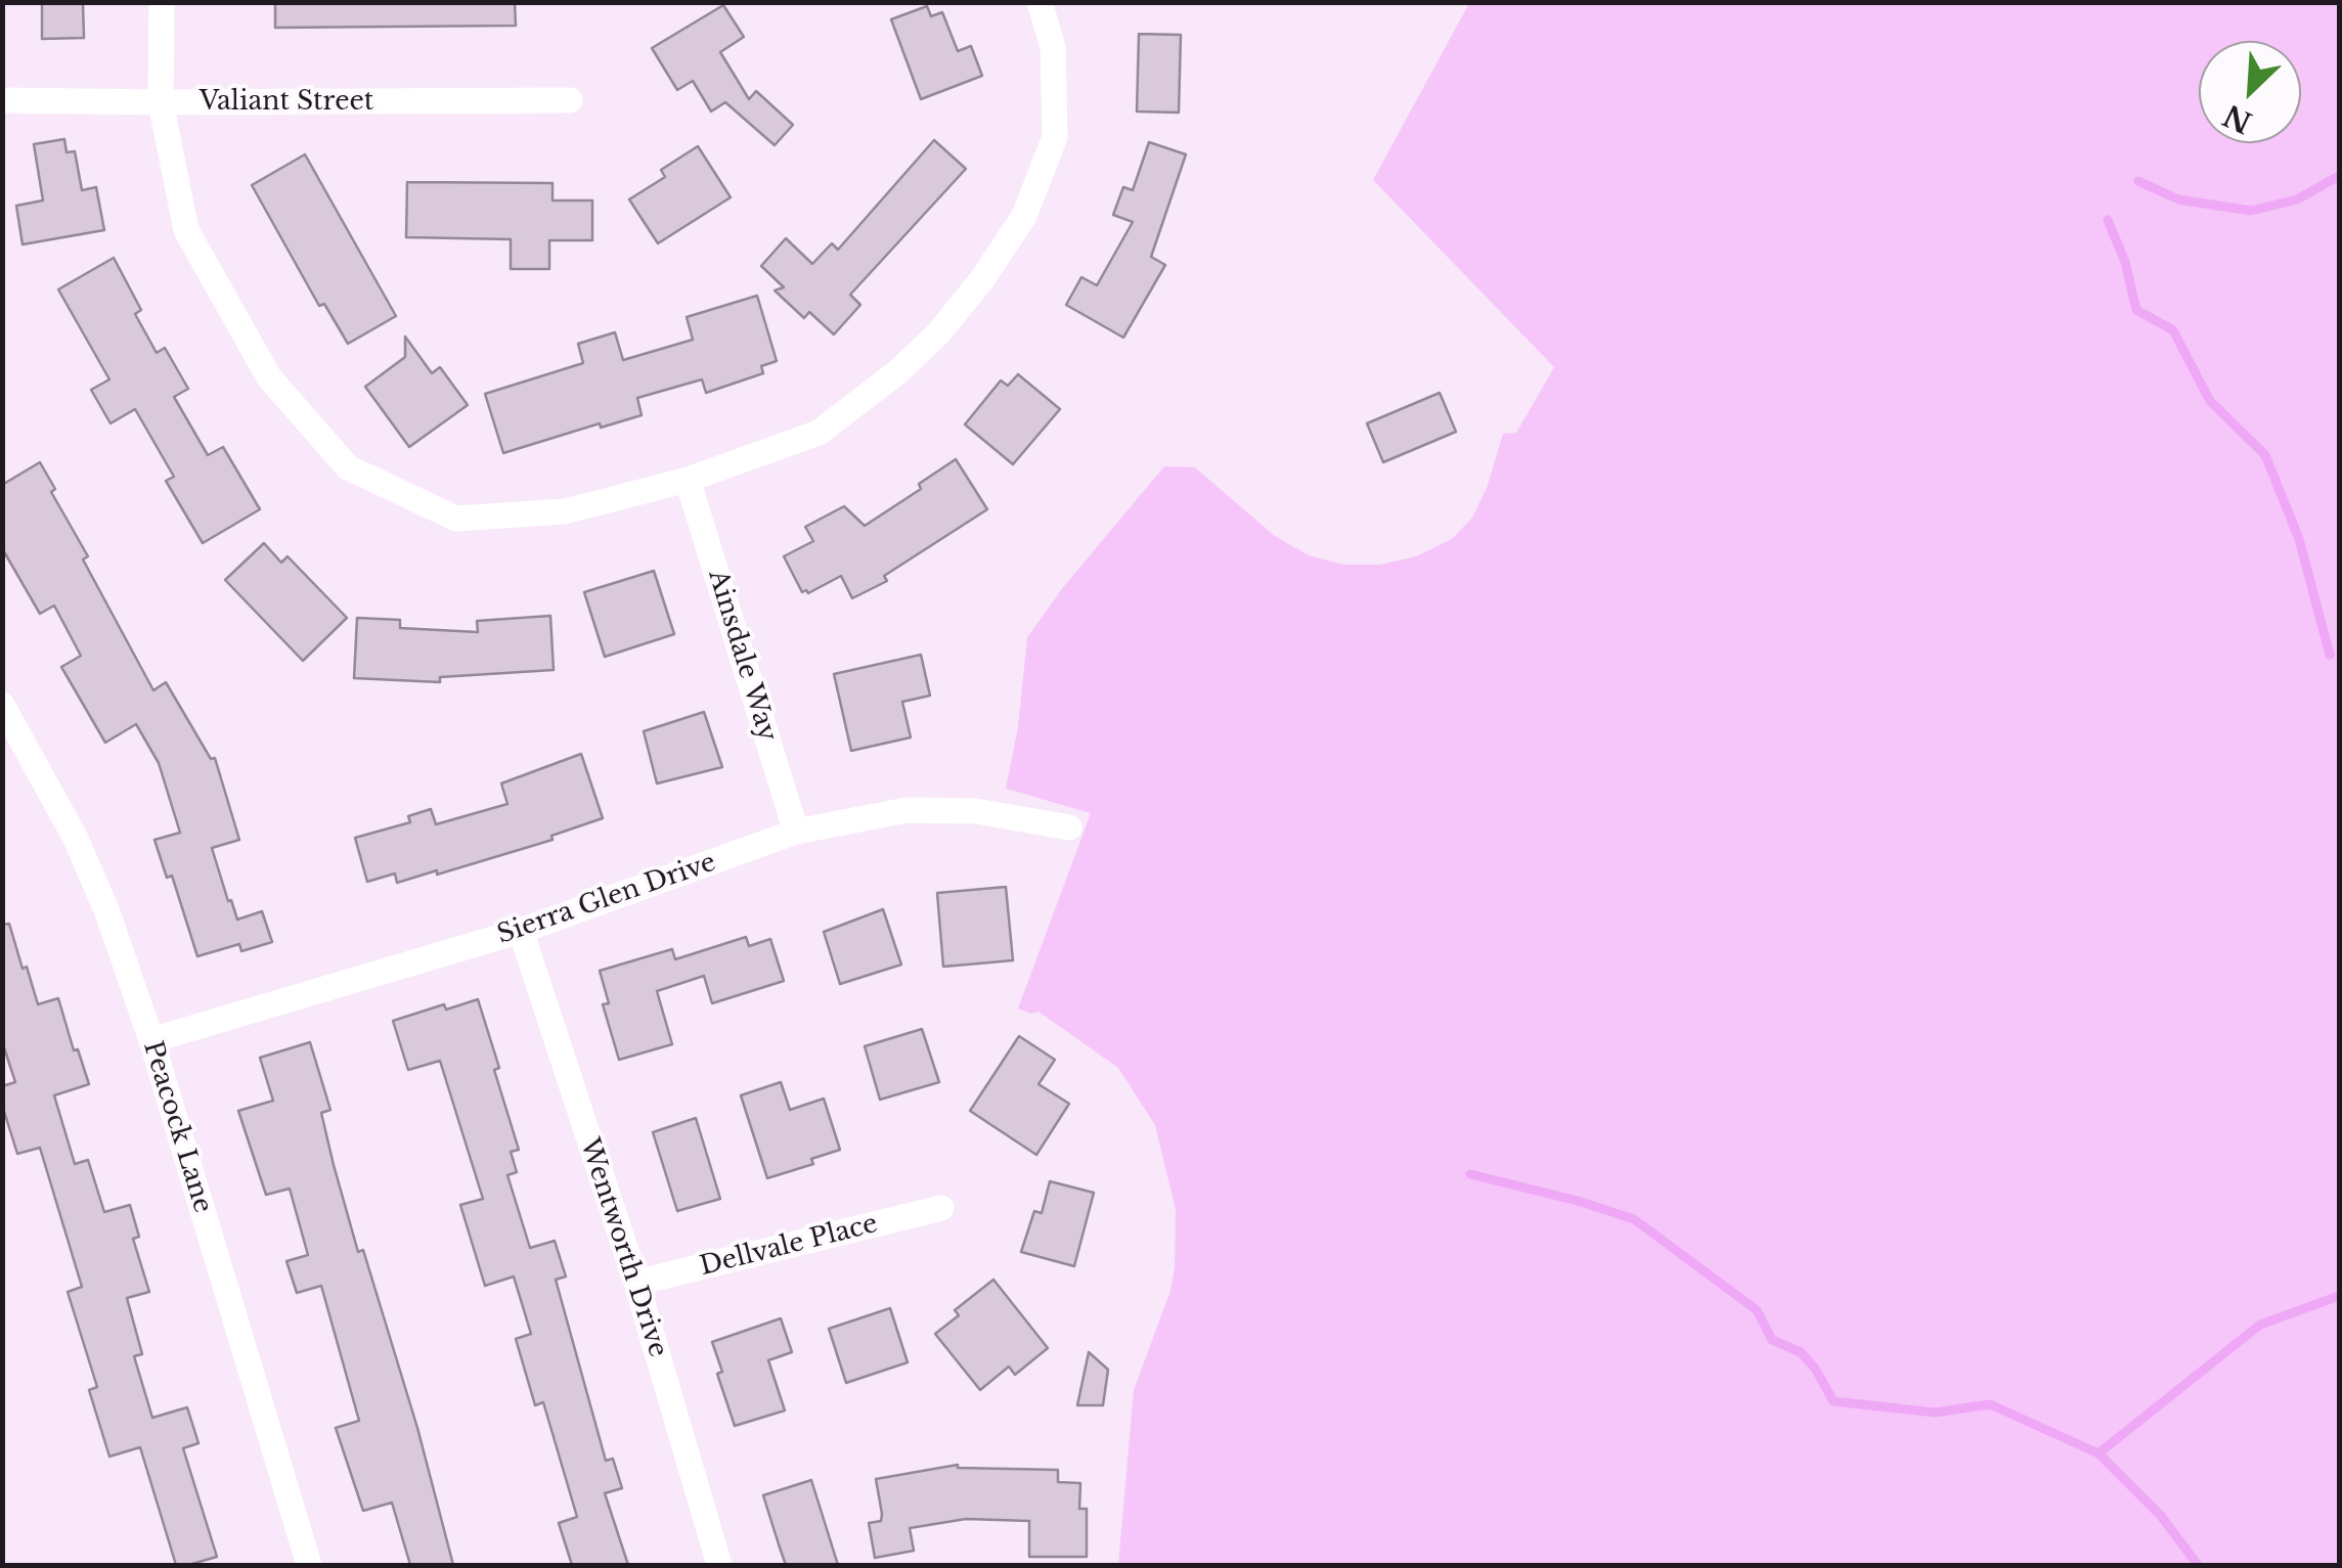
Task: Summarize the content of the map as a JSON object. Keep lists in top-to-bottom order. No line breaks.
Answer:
{"streets":{"street":["Valiant Street","Ainsdale Way","Sierra Glen Drive","Peacock Lane","Dellvale Place","Wentworth Drive"]},"crossings":[["Ainsdale Way","Sierra Glen Drive"],["Sierra Glen Drive","Peacock Lane"],["Sierra Glen Drive","Wentworth Drive"],["Dellvale Place","Wentworth Drive"]],"north":"bottom left"}
